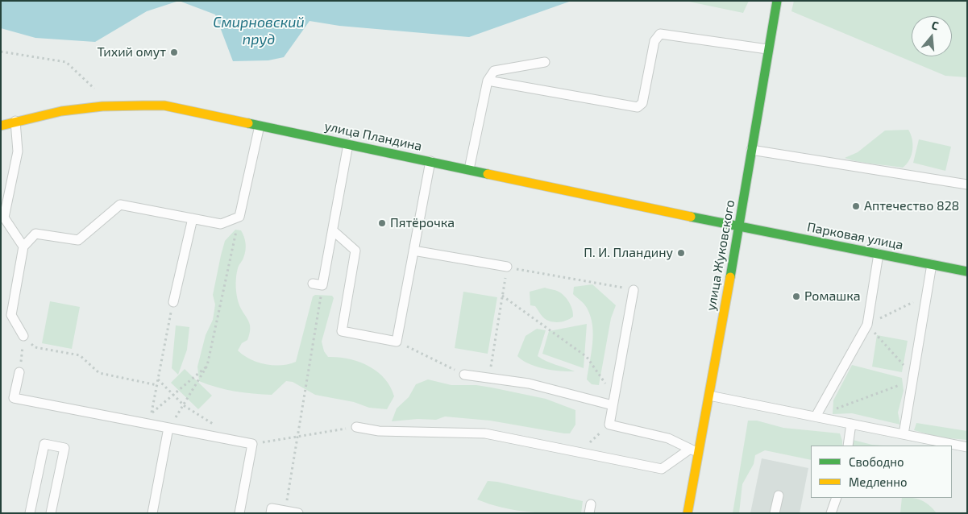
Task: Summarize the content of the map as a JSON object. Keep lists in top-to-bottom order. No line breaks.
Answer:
{"streets":{"street":["улица Пландина","Парковая улица","улица Жуковского"]},"crossings":[["улица Пландина","Парковая улица"],["улица Пландина","улица Жуковского"],["Парковая улица","улица Жуковского"]],"water":["Смирновский пруд"],"places":["Тихий омут","Аптечество 828","Пятёрочка","П. И. Пландину","Ромашка"],"legend":["Свободно","Медленно"],"north":"top"}
